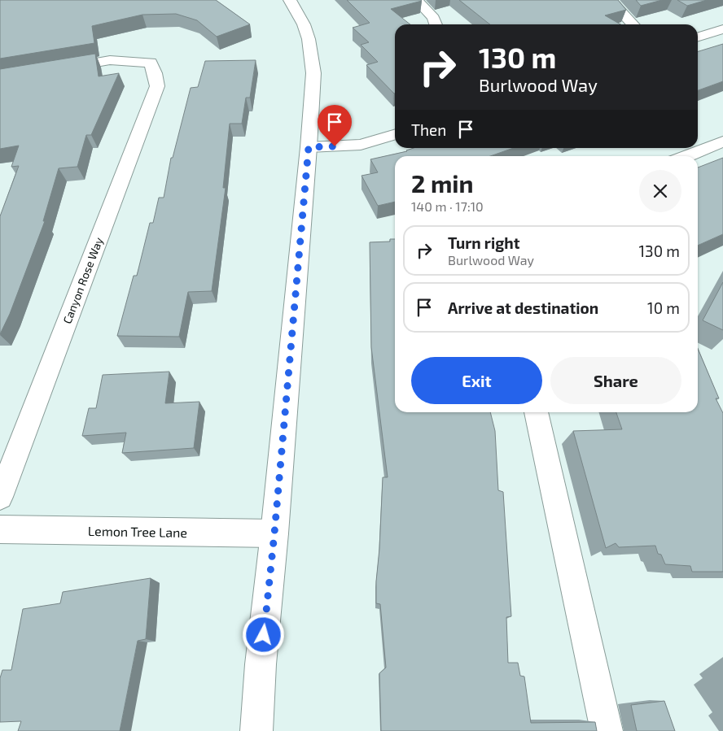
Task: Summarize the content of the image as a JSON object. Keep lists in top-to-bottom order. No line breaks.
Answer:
{"streets":{"street":["Canyon Rose Way","Lemon Tree Lane"]},"page":{"turn":["130 m","Burlwood Way"],"then":"Then","heading":["2 min","140 m · 17:10"],"list":[{"name":"Turn right","note":"Burlwood Way","value":"130 m"},{"name":"Arrive at destination","value":"10 m"}],"buttons":["Exit","Share"]}}
